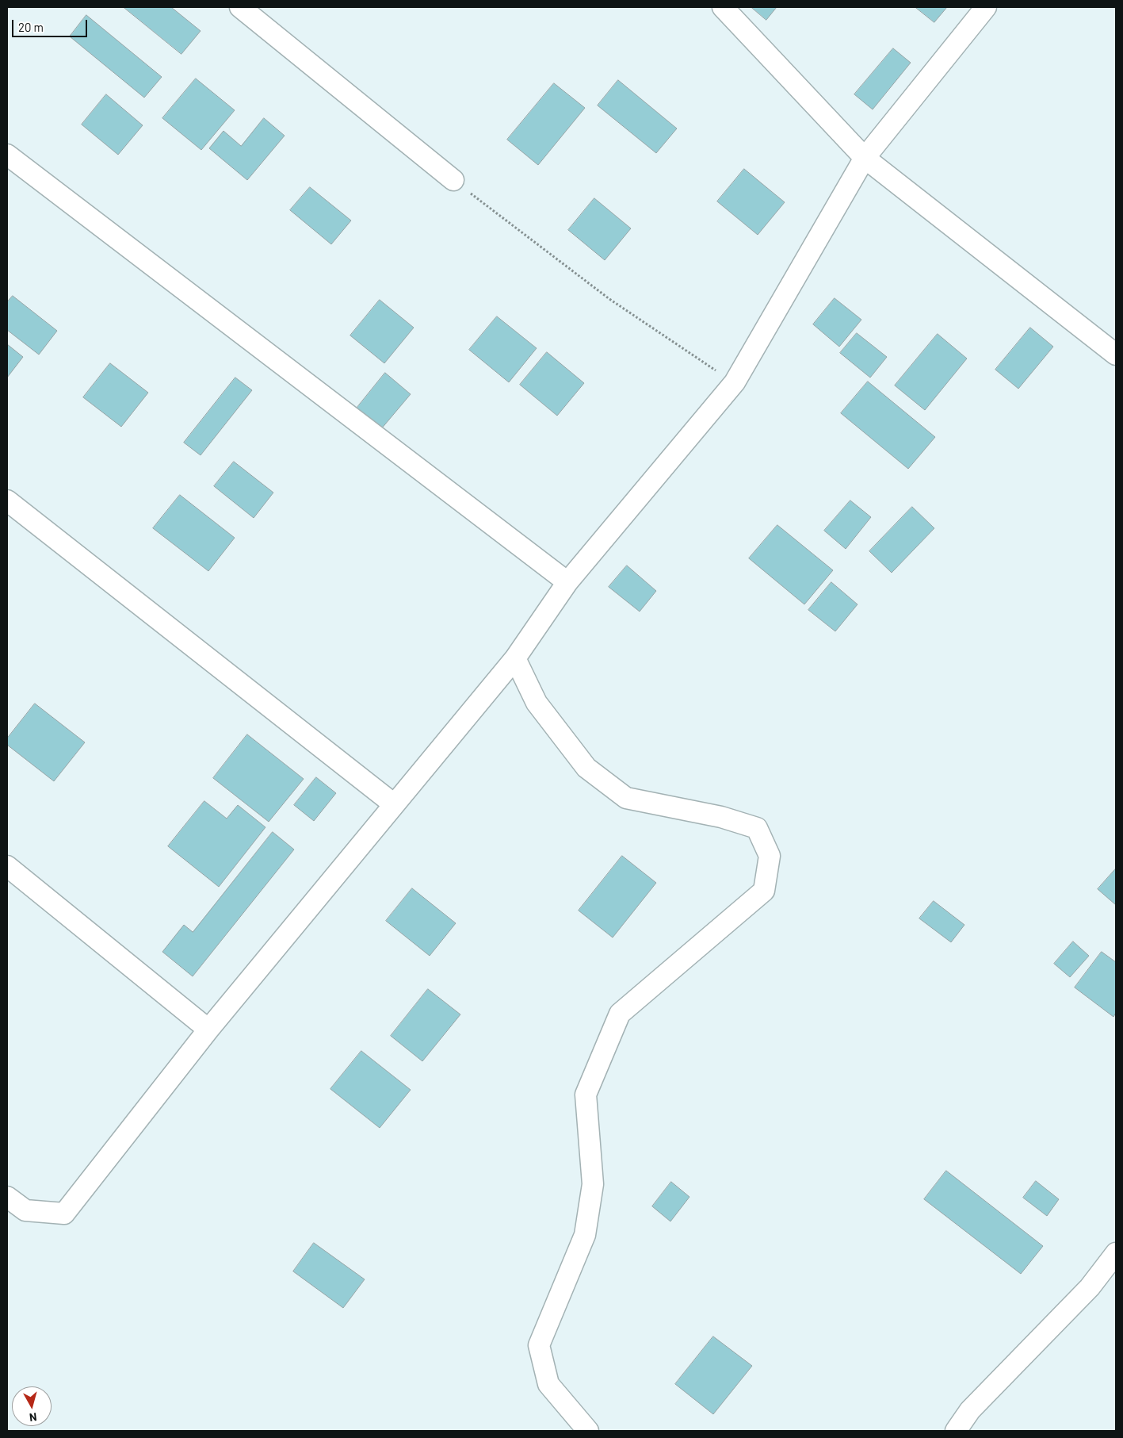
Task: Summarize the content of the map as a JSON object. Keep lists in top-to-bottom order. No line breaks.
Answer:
{"scale_bar":"20 m","north":"bottom"}
